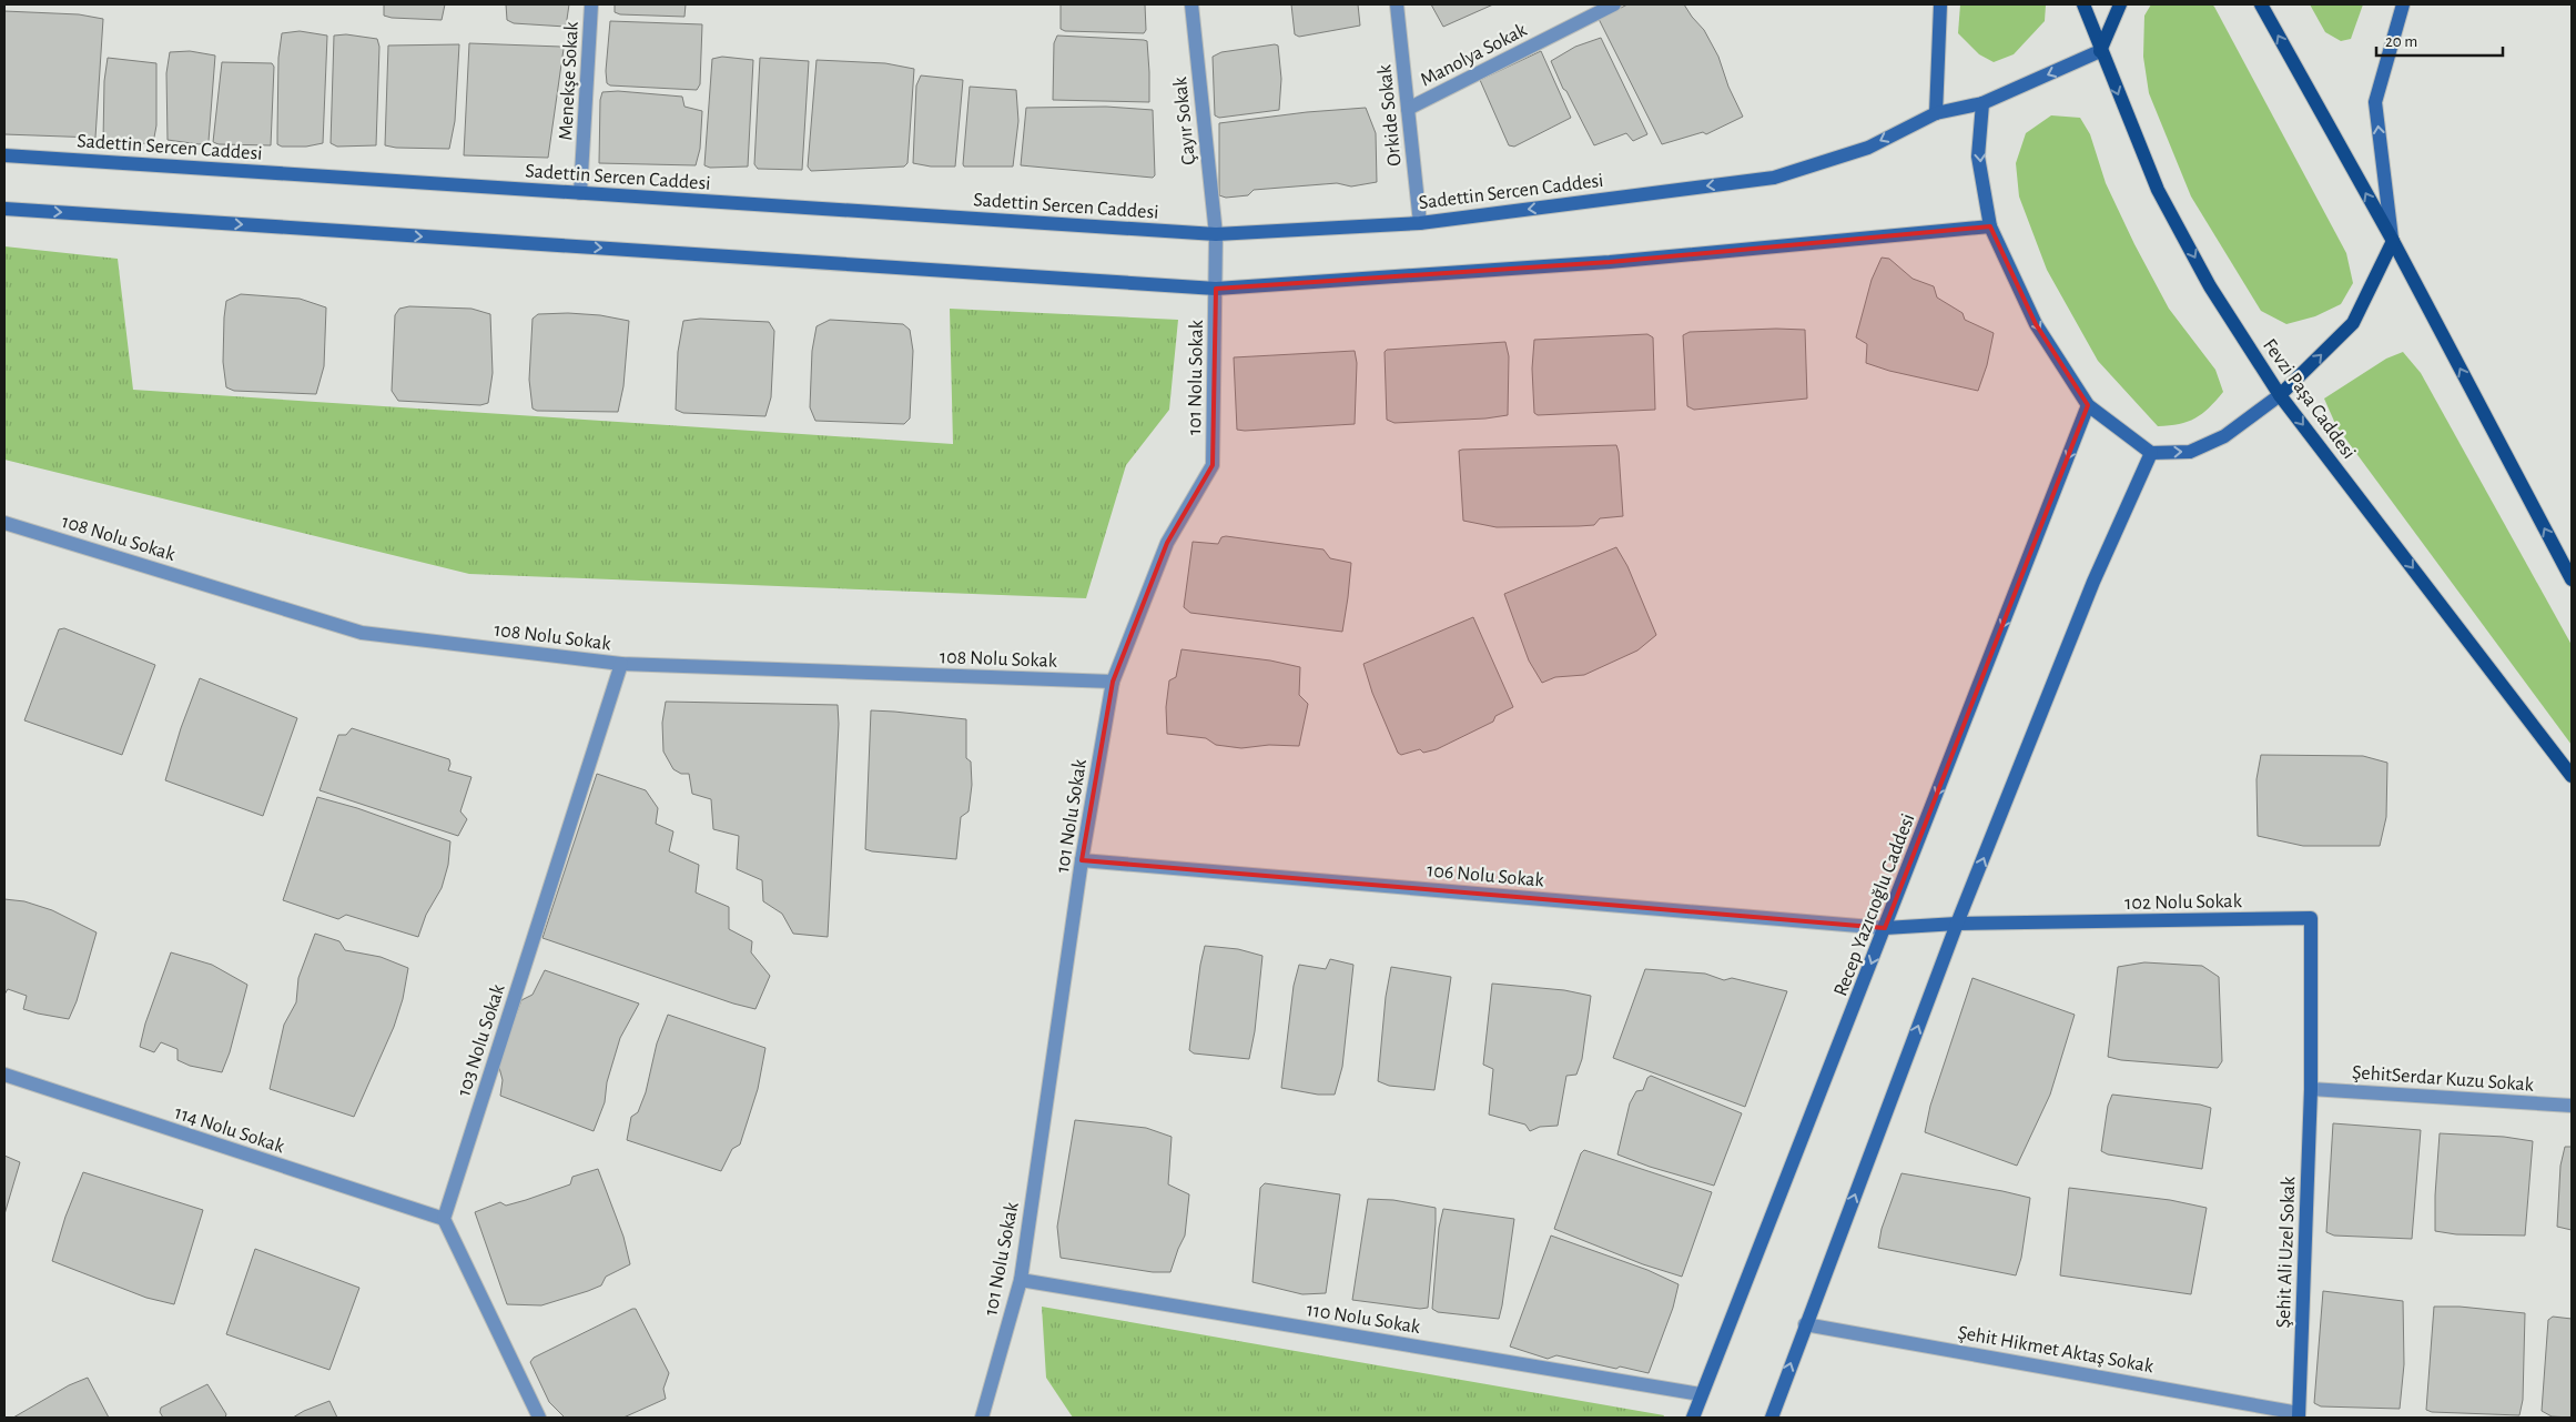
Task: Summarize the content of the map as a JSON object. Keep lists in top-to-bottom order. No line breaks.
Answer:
{"streets":{"main road":["Fevzi Paşa Caddesi"],"street":["Manolya Sokak","Menekşe Sokak","Orkide Sokak","Çayır Sokak","Sadettin Sercen Caddesi","101 Nolu Sokak","108 Nolu Sokak","106 Nolu Sokak","102 Nolu Sokak","Recep Yazıcıoğlu Caddesi","103 Nolu Sokak","ŞehitSerdar Kuzu Sokak","114 Nolu Sokak","Şehit Ali Uzel Sokak","110 Nolu Sokak","Şehit Hikmet Aktaş Sokak"]},"crossings":[["Manolya Sokak","Orkide Sokak"],["Menekşe Sokak","Sadettin Sercen Caddesi"],["Orkide Sokak","Sadettin Sercen Caddesi"],["Çayır Sokak","Sadettin Sercen Caddesi"],["Çayır Sokak","101 Nolu Sokak"],["Sadettin Sercen Caddesi","101 Nolu Sokak"],["Sadettin Sercen Caddesi","Fevzi Paşa Caddesi"],["101 Nolu Sokak","108 Nolu Sokak"],["101 Nolu Sokak","106 Nolu Sokak"],["101 Nolu Sokak","110 Nolu Sokak"],["108 Nolu Sokak","103 Nolu Sokak"],["106 Nolu Sokak","102 Nolu Sokak"],["106 Nolu Sokak","Recep Yazıcıoğlu Caddesi"],["102 Nolu Sokak","Recep Yazıcıoğlu Caddesi"],["102 Nolu Sokak","ŞehitSerdar Kuzu Sokak"],["102 Nolu Sokak","Şehit Ali Uzel Sokak"],["Recep Yazıcıoğlu Caddesi","110 Nolu Sokak"],["103 Nolu Sokak","114 Nolu Sokak"],["ŞehitSerdar Kuzu Sokak","Şehit Ali Uzel Sokak"],["Şehit Ali Uzel Sokak","Şehit Hikmet Aktaş Sokak"]],"one_way":["Fevzi Paşa Caddesi"],"scale_bar":"20 m"}
